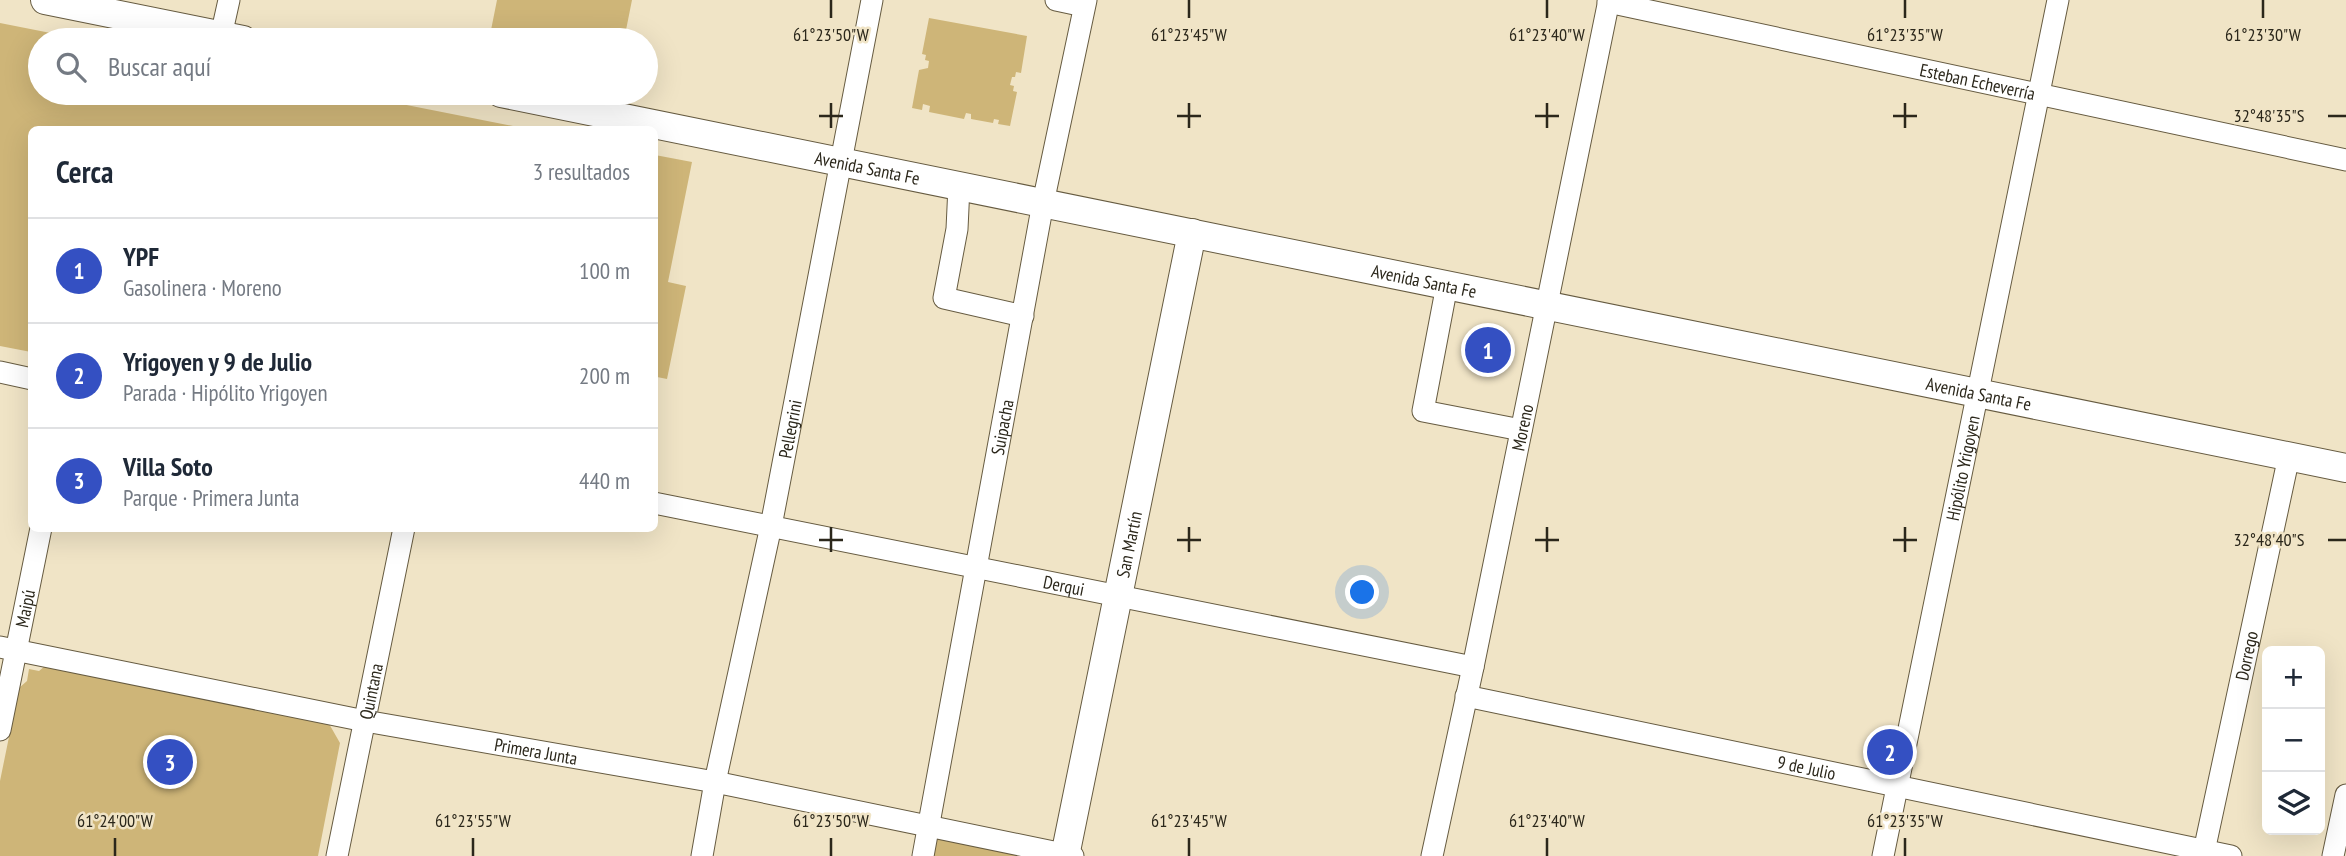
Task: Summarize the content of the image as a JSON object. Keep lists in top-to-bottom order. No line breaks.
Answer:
{"streets":{"main road":["Avenida Santa Fe","San Martín"],"street":["Esteban Echeverría","Pellegrini","Suipacha","Moreno","Hipólito Yrigoyen","Derqui","Maipú","Dorrego","Quintana","Primera Junta","9 de Julio"]},"crossings":[["Esteban Echeverría","Moreno"],["Esteban Echeverría","Hipólito Yrigoyen"],["Avenida Santa Fe","Pellegrini"],["Avenida Santa Fe","Suipacha"],["Avenida Santa Fe","Moreno"],["Avenida Santa Fe","Hipólito Yrigoyen"],["Avenida Santa Fe","San Martín"],["Avenida Santa Fe","Dorrego"],["Pellegrini","Derqui"],["Pellegrini","Primera Junta"],["Suipacha","Derqui"],["Suipacha","Primera Junta"],["Moreno","Derqui"],["Moreno","9 de Julio"],["Hipólito Yrigoyen","9 de Julio"],["San Martín","Derqui"],["San Martín","Primera Junta"],["Maipú","Primera Junta"],["Dorrego","9 de Julio"],["Quintana","Primera Junta"]],"page":{"search":"Buscar aquí","heading":["Cerca","3 resultados"],"list":[{"mark":"1","name":"YPF","note":"Gasolinera · Moreno","value":"100 m"},{"mark":"2","name":"Yrigoyen y 9 de Julio","note":"Parada · Hipólito Yrigoyen","value":"200 m"},{"mark":"3","name":"Villa Soto","note":"Parque · Primera Junta","value":"440 m"}],"pins":["1","2","3"],"map_buttons":["+","−"]},"coordinates":["61°23'50\"W","61°23'45\"W","61°23'40\"W","61°23'35\"W","61°23'30\"W","32°48'35\"S","32°48'40\"S","61°24'00\"W","61°23'55\"W"]}
